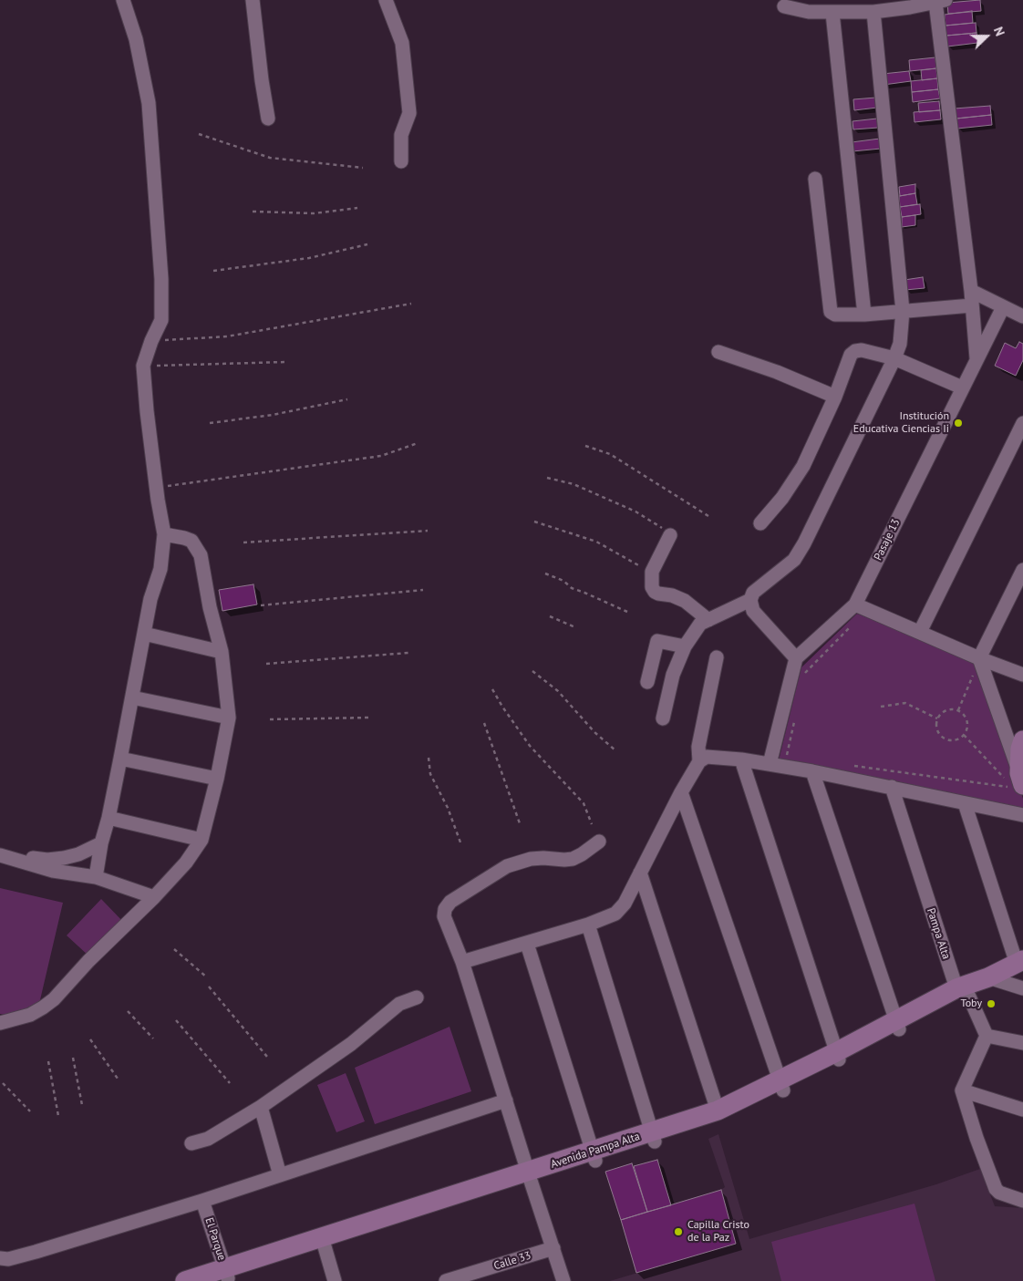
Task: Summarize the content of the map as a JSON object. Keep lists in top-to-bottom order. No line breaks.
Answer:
{"streets":{"street":["Pasaje 13","Pampa Alta","Avenida Pampa Alta","El Parque","Calle 33"]},"crossings":[["Pampa Alta","Avenida Pampa Alta"],["Avenida Pampa Alta","El Parque"]],"places":["Institución Educativa Ciencias Ii","Toby","Capilla Cristo de la Paz"],"north":"right"}
